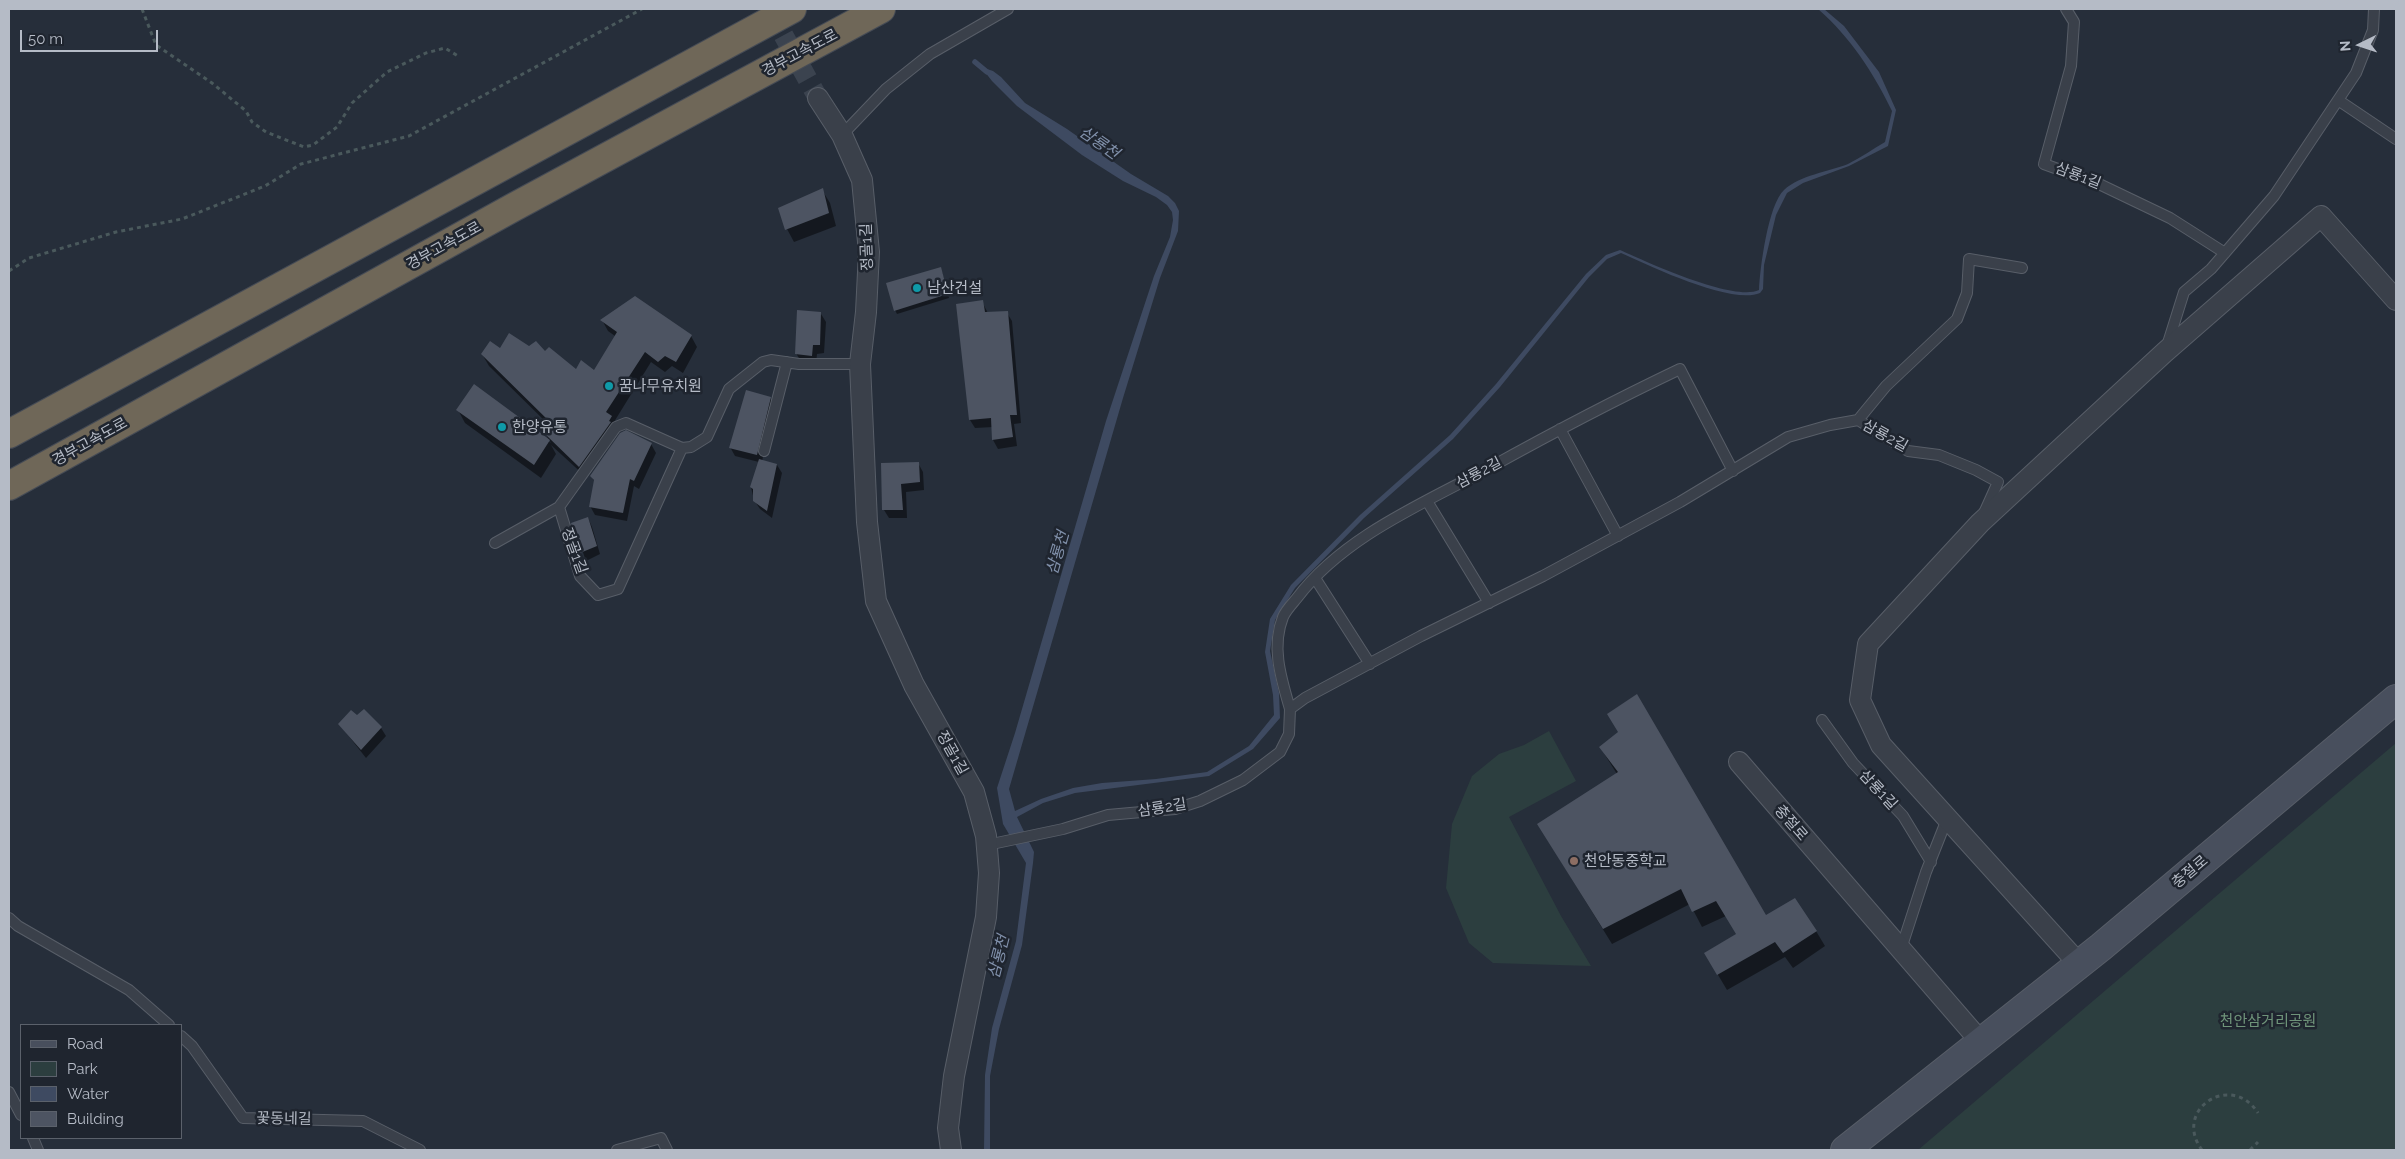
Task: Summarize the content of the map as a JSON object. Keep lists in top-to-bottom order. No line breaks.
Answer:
{"streets":{"highway":["경부고속도로"],"street":["정골1길","충절로"],"lane":["삼룡1길","삼룡2길","꽃동네길"]},"crossings":[["정골1길","삼룡2길"]],"water":["삼룡천"],"parks":["천안삼거리공원"],"places":["남산건설","꿈나무유치원","한양유통","천안동중학교"],"legend":["Road","Park","Water","Building"],"scale_bar":"50 m","north":"left"}
